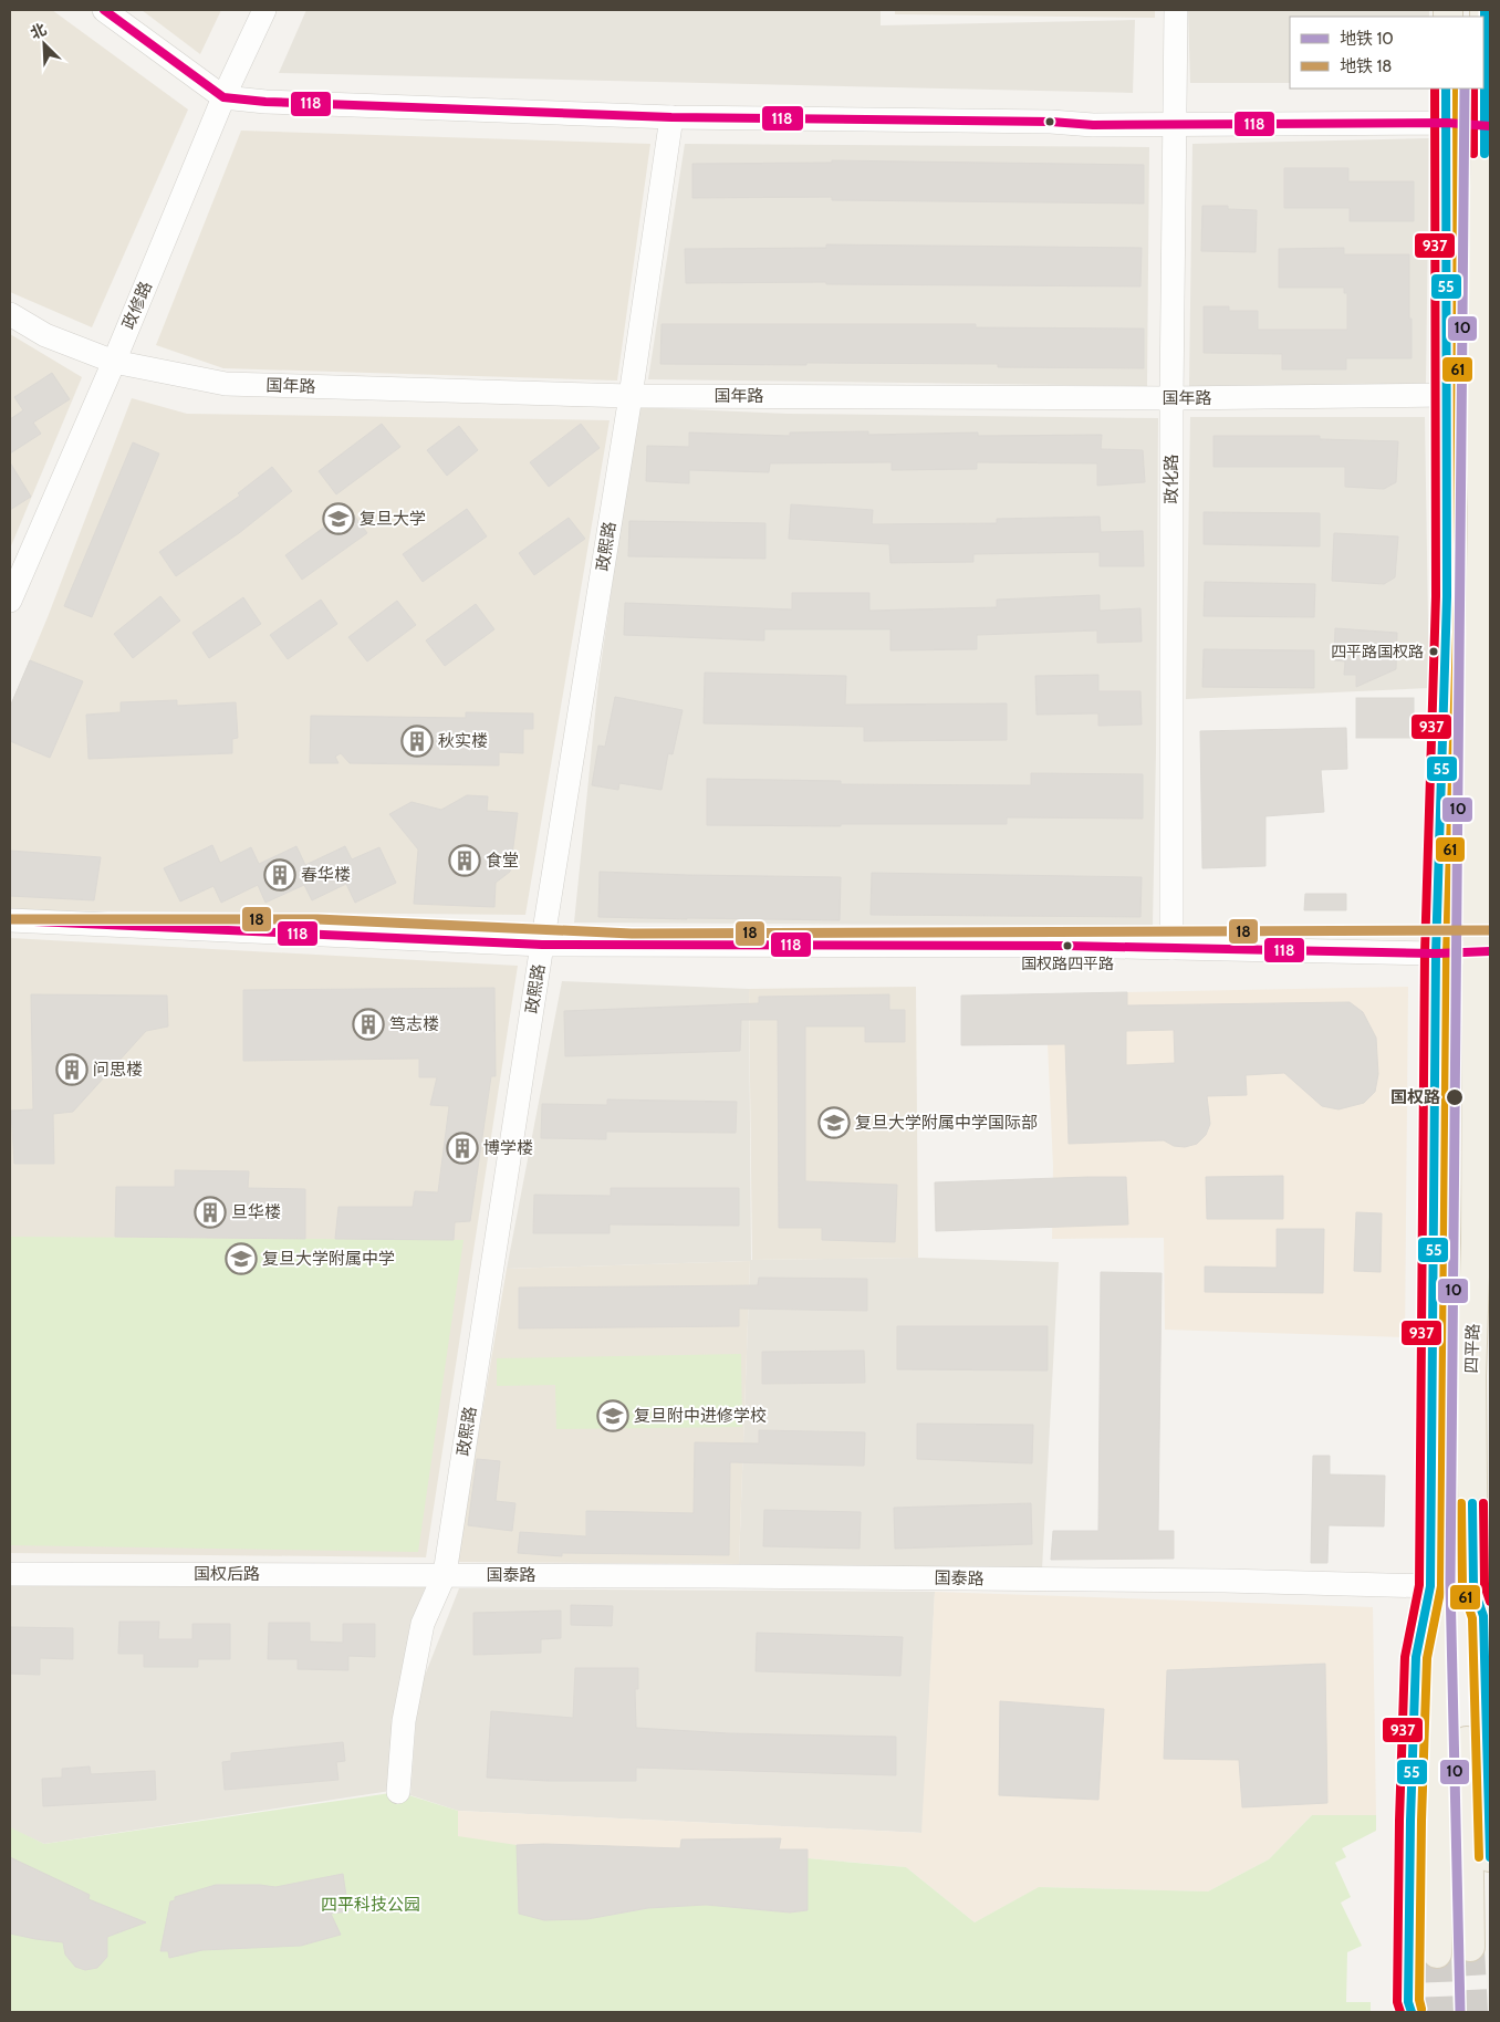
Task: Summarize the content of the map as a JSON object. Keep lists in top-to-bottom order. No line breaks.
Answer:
{"streets":{"main road":["四平路"],"street":["政修路","国年路","政化路","政熙路","国权后路","国泰路"]},"crossings":[["政修路","国年路"],["国年路","政化路"],["国年路","政熙路"],["国年路","四平路"],["政熙路","国权后路"],["政熙路","国泰路"],["四平路","国泰路"],["国权后路","国泰路"]],"parks":["四平科技公园"],"places":{"school or university":["复旦大学","复旦大学附属中学国际部","复旦大学附属中学","复旦附中进修学校"],"other":["四平路国权路","国权路四平路","国权路"],"building":["秋实楼","食堂","春华楼","笃志楼","问思楼","博学楼","旦华楼"]},"lines":["transit line 55","transit line 118","metro line 10","transit line 61","transit line 937","metro line 18"],"legend":["地铁 10","地铁 18"],"north":"top left"}
